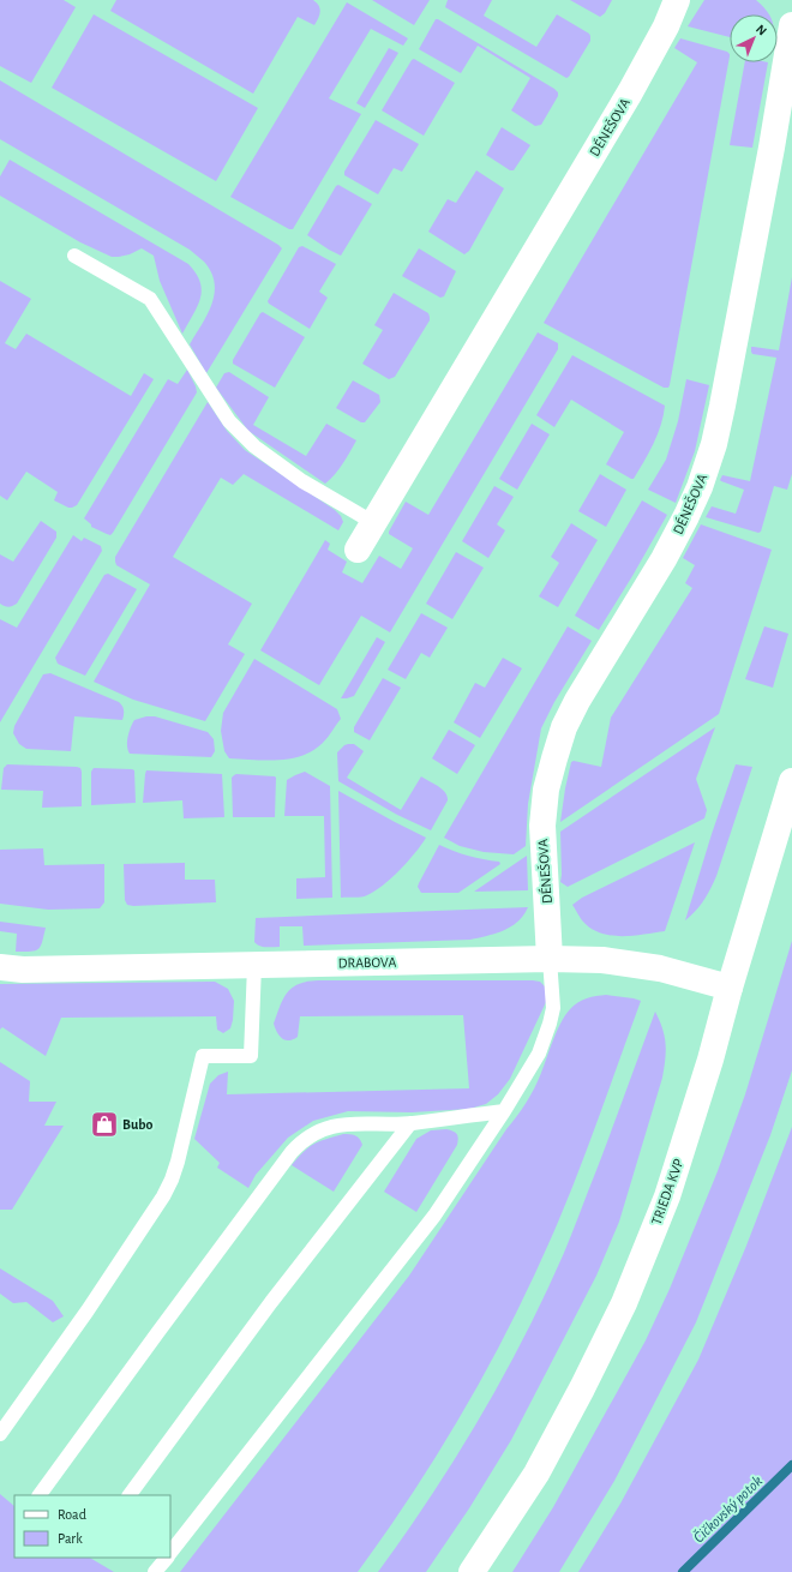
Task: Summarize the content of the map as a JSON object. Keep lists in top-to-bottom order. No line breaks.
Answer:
{"streets":{"street":["DÉNEŠOVA","DRABOVA","TRIEDA KVP"]},"crossings":[["DÉNEŠOVA","DRABOVA"],["DRABOVA","TRIEDA KVP"]],"water":["Čičkovský potok"],"places":{"shop":["Bubo"]},"legend":["Road","Park"],"north":"top right"}
